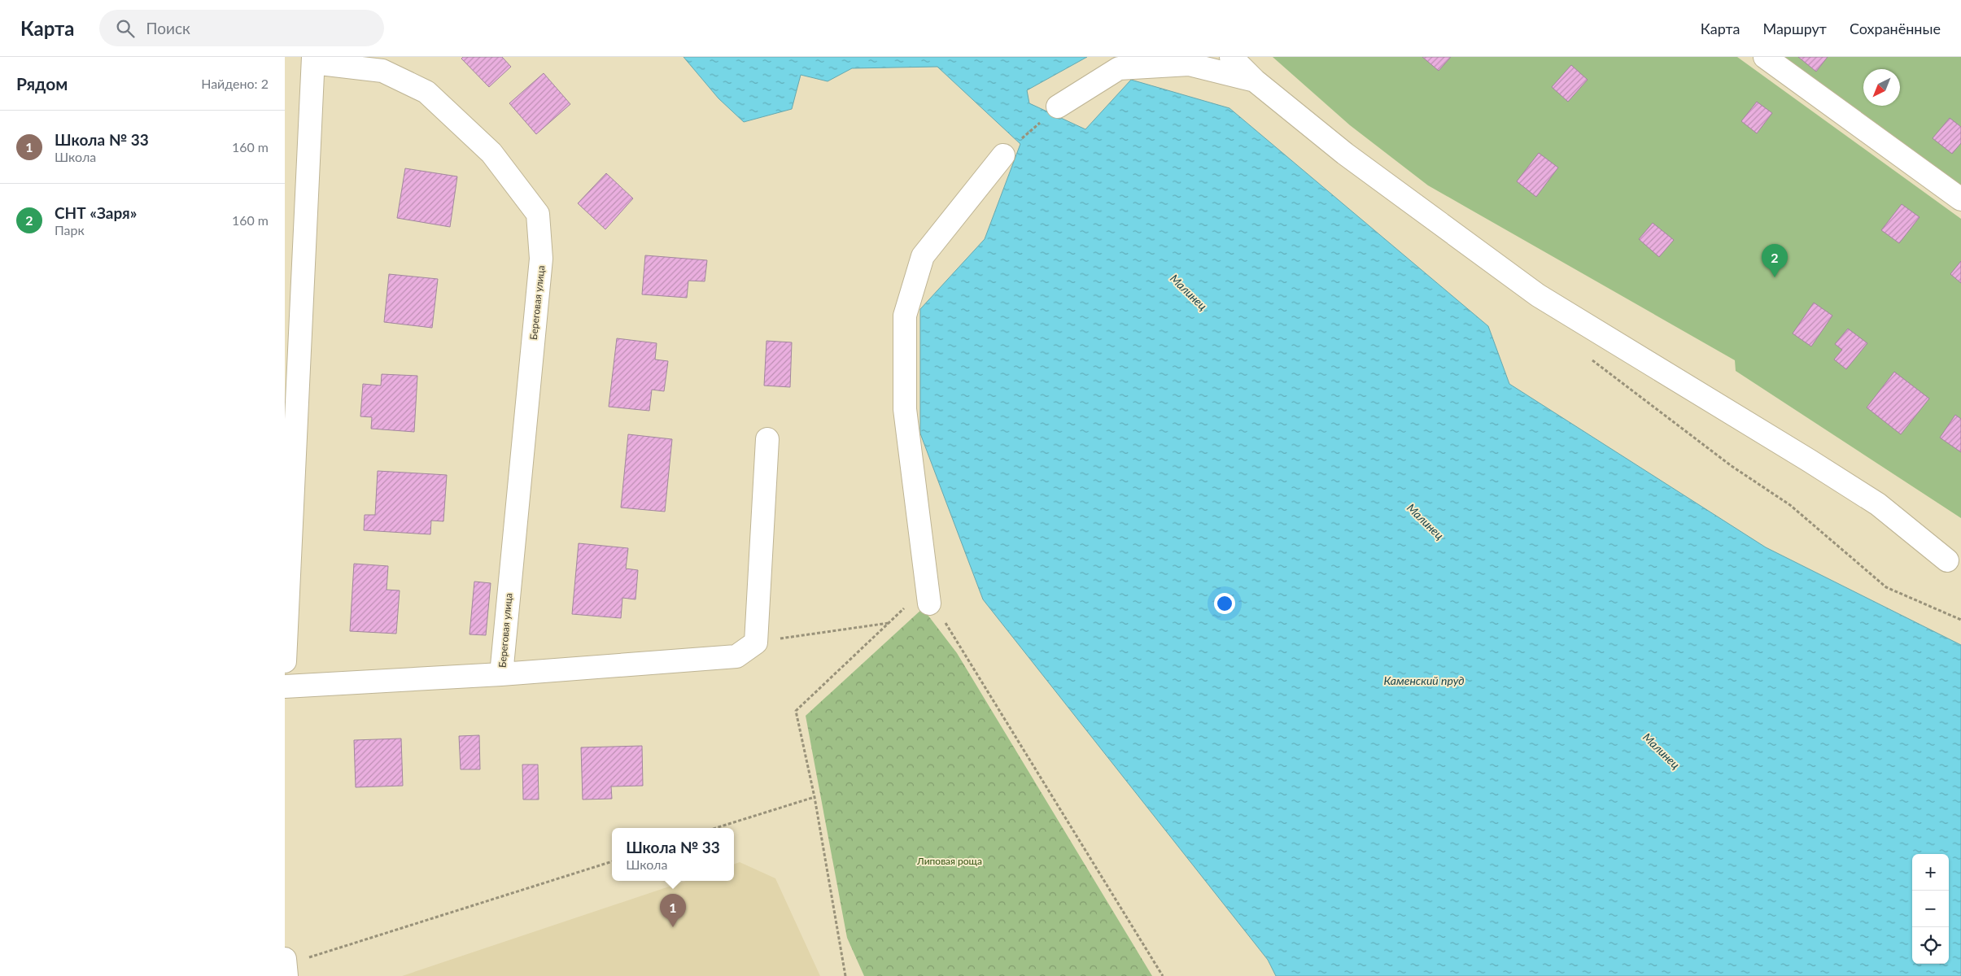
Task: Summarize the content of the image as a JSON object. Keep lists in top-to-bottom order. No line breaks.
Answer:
{"streets":{"street":["Береговая улица"]},"water":["Малинец","Каменский пруд"],"parks":["Липовая роща"],"north":"bottom left","page":{"header":"Карта","search":"Поиск","nav":["Карта","Маршрут","Сохранённые"],"heading":["Рядом","Найдено: 2"],"list":[{"mark":"1","name":"Школа № 33","note":"Школа","value":"160 m"},{"mark":"2","name":"СНТ «Заря»","note":"Парк","value":"160 m"}],"pins":["2","1"],"popup":["Школа № 33","Школа"],"map_buttons":["+","−"]}}
